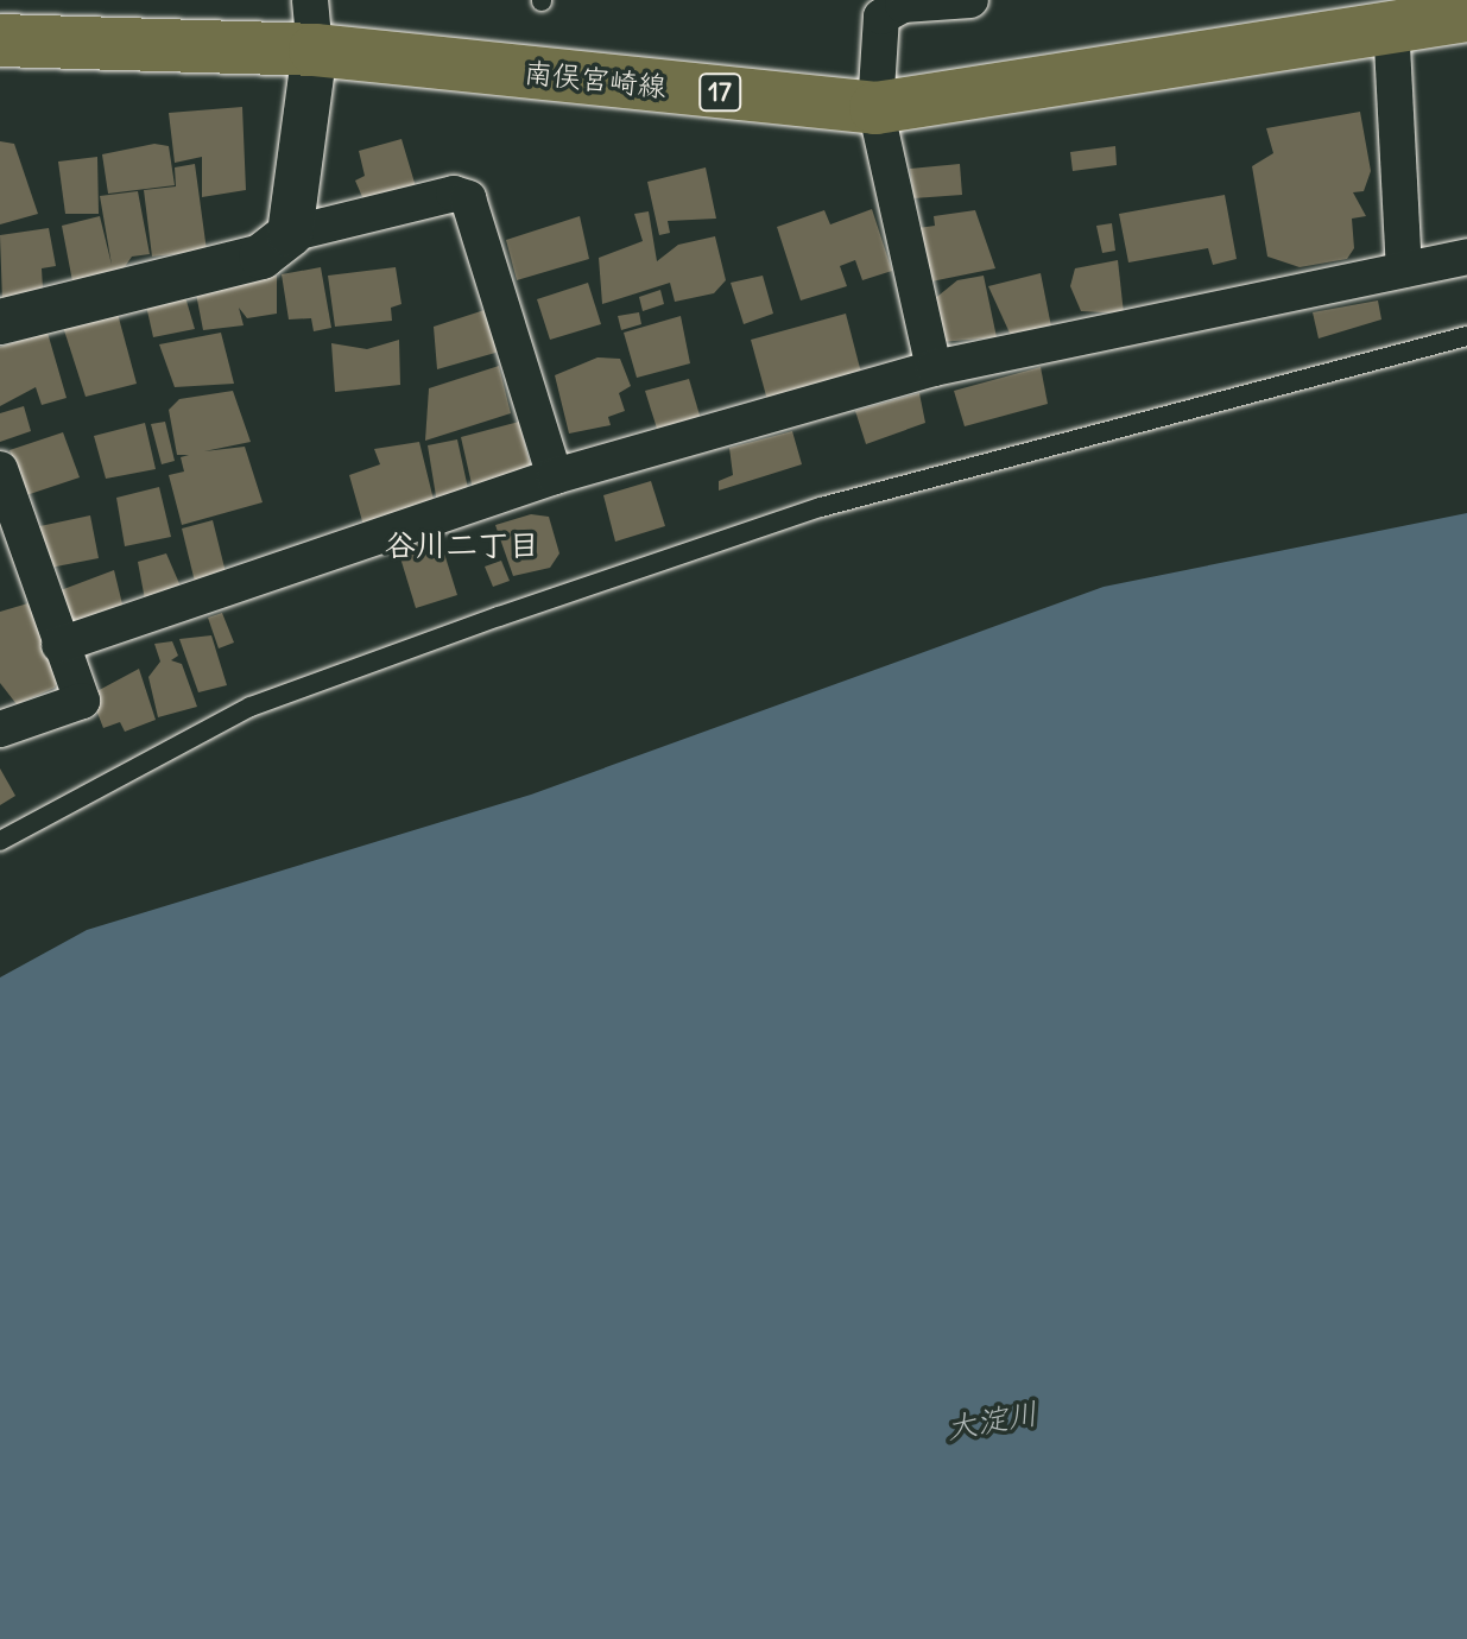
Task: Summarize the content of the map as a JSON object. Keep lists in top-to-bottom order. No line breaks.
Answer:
{"streets":{"main road":["南俣宮崎線","17"]},"districts":["谷川二丁目"],"water":["大淀川"]}
